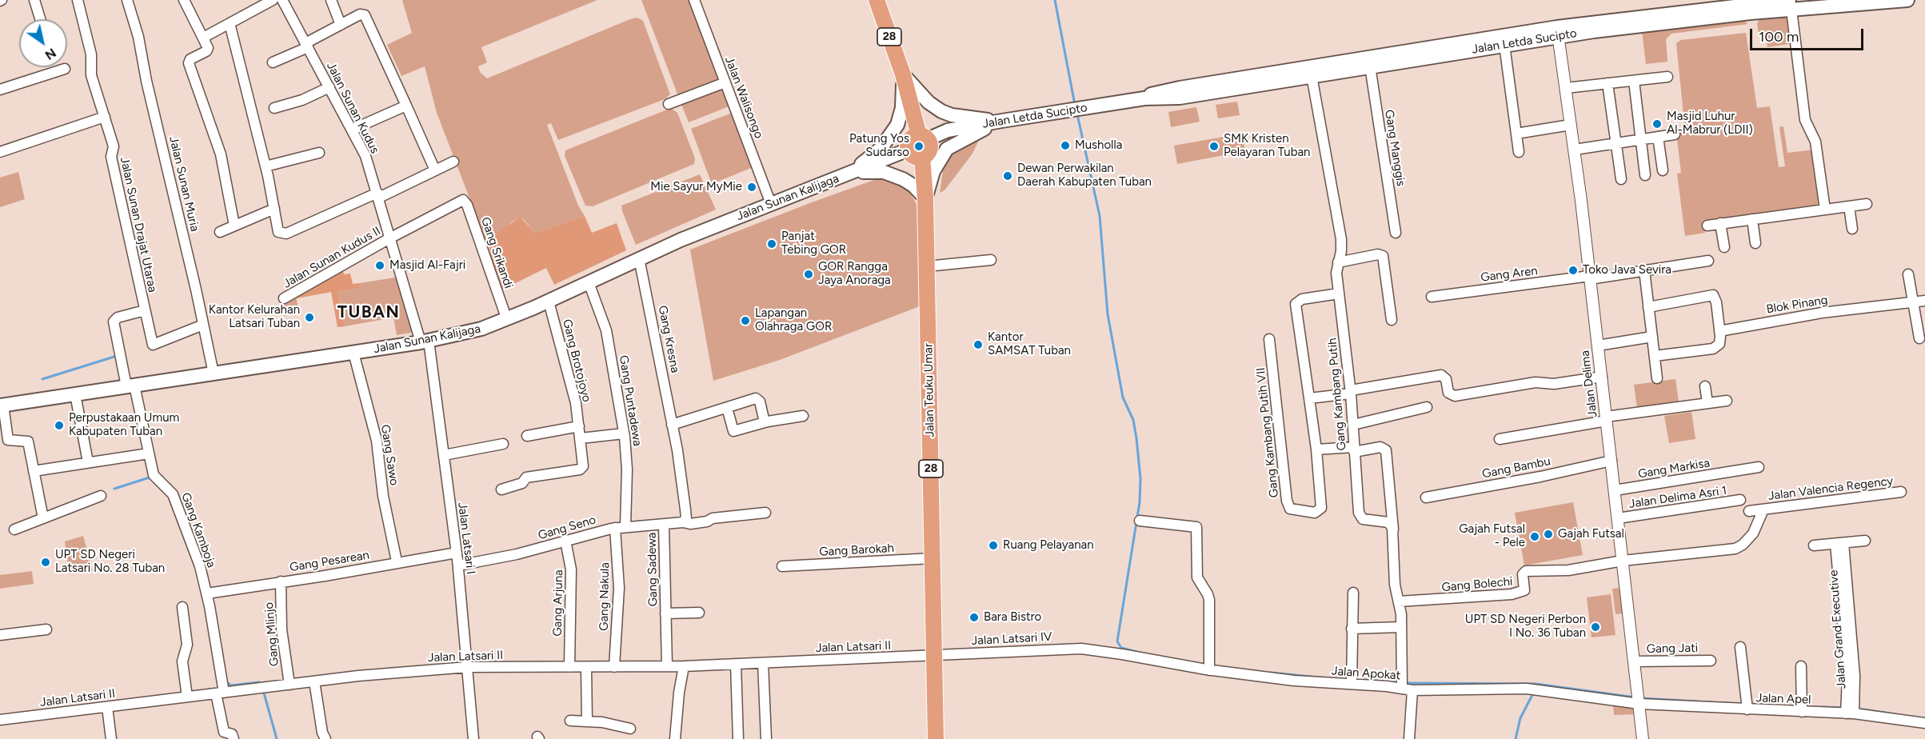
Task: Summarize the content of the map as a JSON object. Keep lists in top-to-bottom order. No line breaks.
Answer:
{"streets":{"highway":["28","Jalan Teuku Umar"],"main road":["Jalan Letda Sucipto","Jalan Sunan Kalijaga"],"street":["Jalan Walisongo","Jalan Sunan Kudus","Gang Manggis","Jalan Sunan Muria","Jalan Sunan Drajat Utaraa","Gang Srikandi","Jalan Sunan Kudus II","Gang Aren","Blok Pinang","Gang Kresna","Gang Brotojoyo","Jalan Delima","Gang Kambang Putih","Gang Puntadewa","Gang Kambang Putih VII","Gang Sawo","Gang Bambu","Gang Markisa","Jalan Valencia Regency","Jalan Delima Asri 1","Gang Seno","Gang Kamboja","Jalan Latsari I","Gang Barokah","Gang Pesarean","Gang Sadewa","Gang Bolechi","Gang Nakula","Gang Arjuna","Jalan Grand Executive","Gang Mlinjo","Jalan Latsari IV","Jalan Latsari II","Gang Jati","Jalan Apokat","Jalan Apel"]},"crossings":[["28","Jalan Letda Sucipto"],["Jalan Letda Sucipto","Gang Manggis"],["Jalan Letda Sucipto","Jalan Delima"],["Jalan Letda Sucipto","Gang Kambang Putih"],["Jalan Walisongo","Jalan Sunan Kalijaga"],["Jalan Sunan Kudus","Jalan Sunan Kalijaga"],["Jalan Sunan Kudus","Jalan Sunan Kudus II"],["Jalan Sunan Kudus","Jalan Latsari I"],["Jalan Sunan Muria","Jalan Sunan Kalijaga"],["Jalan Sunan Muria","Jalan Sunan Drajat Utaraa"],["Jalan Sunan Kalijaga","Gang Srikandi"],["Jalan Sunan Kalijaga","Gang Kresna"],["Jalan Sunan Kalijaga","Gang Brotojoyo"],["Jalan Sunan Kalijaga","Jalan Teuku Umar"],["Jalan Sunan Kalijaga","Gang Puntadewa"],["Jalan Sunan Kalijaga","Gang Sawo"],["Jalan Sunan Kalijaga","Gang Kamboja"],["Jalan Sunan Kalijaga","Jalan Latsari I"],["Jalan Sunan Drajat Utaraa","Gang Kamboja"],["Gang Srikandi","Jalan Sunan Kudus II"],["Gang Aren","Jalan Delima"],["Gang Kresna","Gang Seno"],["Jalan Delima","Gang Bambu"],["Jalan Delima","Gang Markisa"],["Jalan Delima","Jalan Valencia Regency"],["Jalan Delima","Jalan Delima Asri 1"],["Jalan Delima","Gang Bolechi"],["Jalan Delima","Gang Jati"],["Jalan Delima","Jalan Apokat"],["Jalan Delima","Jalan Apel"],["Jalan Teuku Umar","Gang Barokah"],["Jalan Teuku Umar","Jalan Latsari IV"],["Jalan Teuku Umar","Jalan Latsari II"],["Gang Puntadewa","Gang Seno"],["Gang Puntadewa","Gang Nakula"],["Gang Sawo","Gang Pesarean"],["Jalan Valencia Regency","Gang Bolechi"],["Gang Seno","Jalan Latsari I"],["Gang Seno","Gang Sadewa"],["Gang Seno","Gang Nakula"],["Gang Seno","Gang Arjuna"],["Gang Kamboja","Gang Pesarean"],["Gang Kamboja","Jalan Latsari II"],["Jalan Latsari I","Gang Pesarean"],["Jalan Latsari I","Jalan Latsari II"],["Gang Pesarean","Gang Mlinjo"],["Gang Sadewa","Jalan Latsari II"],["Gang Nakula","Jalan Latsari II"],["Gang Arjuna","Jalan Latsari II"],["Jalan Grand Executive","Jalan Apel"],["Gang Mlinjo","Jalan Latsari II"],["Jalan Latsari IV","Jalan Latsari II"],["Jalan Latsari IV","Jalan Apokat"],["Jalan Apokat","Jalan Apel"]],"districts":["TUBAN"],"places":["Masjid Luhur Al-Mabrur (LDII)","Musholla","Patung Yos Sudarso","SMK Kristen Pelayaran Tuban","Dewan Perwakilan Daerah Kabupaten Tuban","Mie Sayur MyMie","Panjat Tebing GOR","Masjid Al-Fajri","Toko Java Sevira","GOR Rangga Jaya Anoraga","Kantor Kelurahan Latsari Tuban","Lapangan Olahraga GOR","Kantor SAMSAT Tuban","Perpustakaan Umum Kabupaten Tuban","Gajah Futsal","Gajah Futsal - Pele","Ruang Pelayanan","UPT SD Negeri Latsari No. 28 Tuban","Bara Bistro","UPT SD Negeri Perbon I No. 36 Tuban"],"scale_bar":"100 m","north":"bottom right"}
